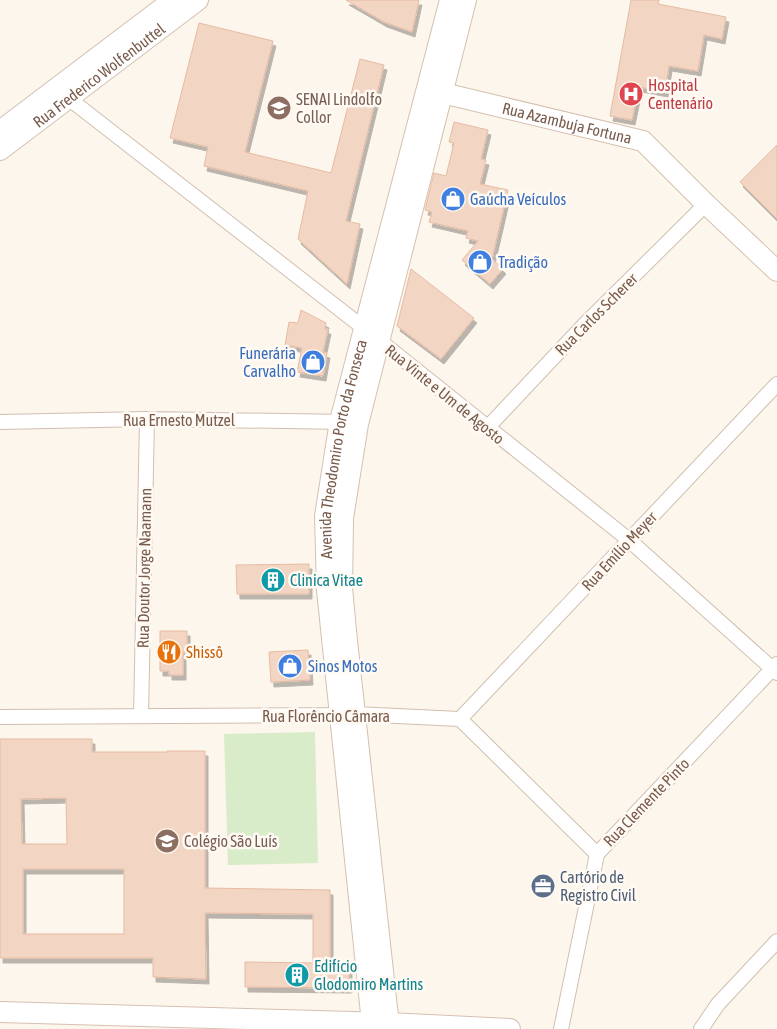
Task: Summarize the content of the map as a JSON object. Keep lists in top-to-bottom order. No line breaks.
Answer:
{"streets":{"main road":["Rua Frederico Wolfenbuttel","Rua Azambuja Fortuna","Avenida Theodomiro Porto da Fonseca"],"street":["Rua Carlos Scherer","Rua Vinte e Um de Agosto","Rua Ernesto Mutzel","Rua Emílio Meyer","Rua Doutor Jorge Naamann","Rua Florêncio Câmara","Rua Clemente Pinto"]},"crossings":[["Rua Frederico Wolfenbuttel","Rua Vinte e Um de Agosto"],["Rua Azambuja Fortuna","Rua Carlos Scherer"],["Rua Azambuja Fortuna","Avenida Theodomiro Porto da Fonseca"],["Rua Carlos Scherer","Rua Vinte e Um de Agosto"],["Rua Vinte e Um de Agosto","Avenida Theodomiro Porto da Fonseca"],["Rua Vinte e Um de Agosto","Rua Emílio Meyer"],["Rua Vinte e Um de Agosto","Rua Clemente Pinto"],["Rua Ernesto Mutzel","Avenida Theodomiro Porto da Fonseca"],["Rua Ernesto Mutzel","Rua Doutor Jorge Naamann"],["Avenida Theodomiro Porto da Fonseca","Rua Florêncio Câmara"],["Rua Emílio Meyer","Rua Florêncio Câmara"],["Rua Doutor Jorge Naamann","Rua Florêncio Câmara"]],"places":{"hospital":["Hospital Centenário"],"school or university":["SENAI Lindolfo Collor","Colégio São Luís"],"shop":["Gaúcha Veículos","Tradição","Funerária Carvalho","Sinos Motos"],"building":["Clinica Vitae","Edifício Glodomiro Martins"],"restaurant":["Shissô"],"office":["Cartório de Registro Civil"]}}
